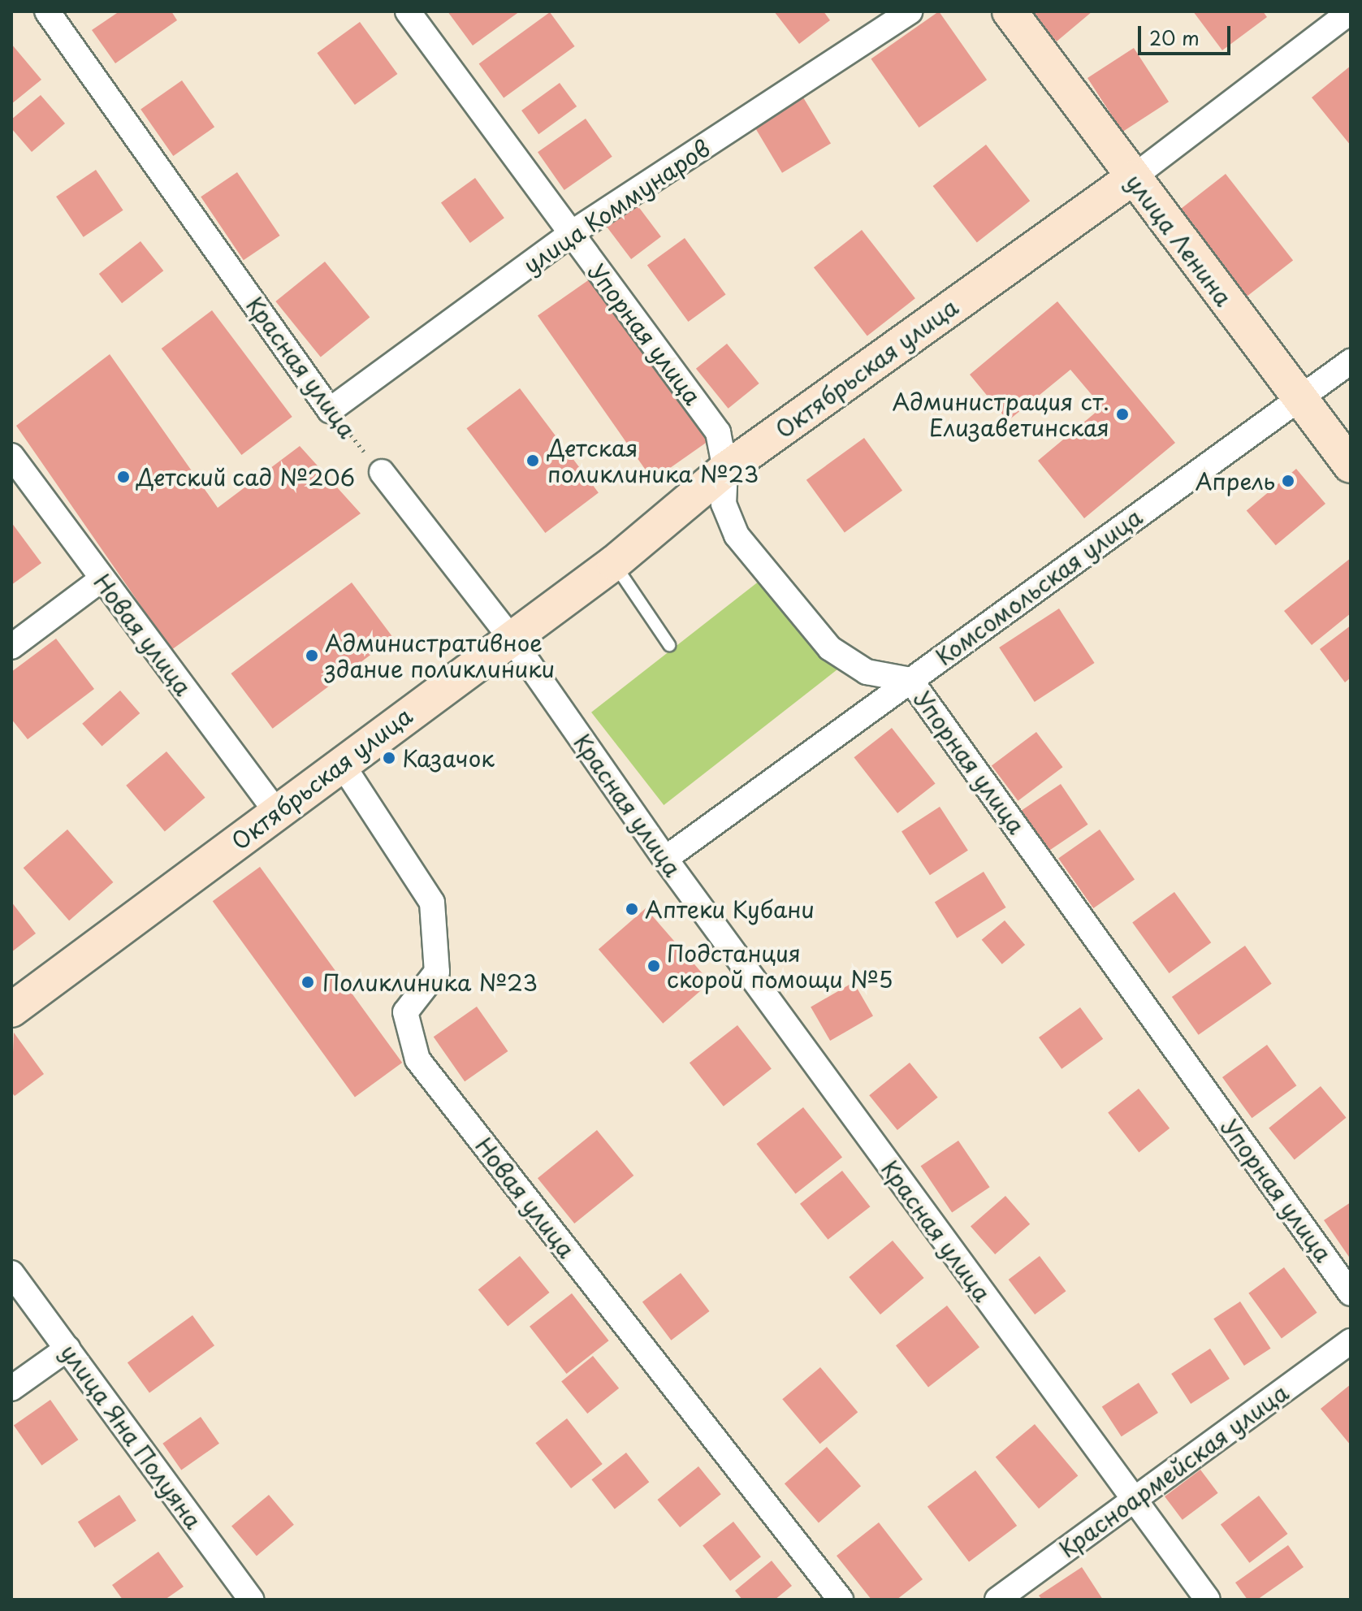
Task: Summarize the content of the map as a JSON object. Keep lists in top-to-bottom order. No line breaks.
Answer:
{"streets":{"street":["улица Коммунаров","улица Ленина","Упорная улица","Красная улица","Октябрьская улица","Комсомольская улица","Новая улица","улица Яна Полуяна","Красноармейская улица"]},"crossings":[["улица Коммунаров","Упорная улица"],["улица Коммунаров","Красная улица"],["улица Ленина","Октябрьская улица"],["улица Ленина","Комсомольская улица"],["Упорная улица","Октябрьская улица"],["Упорная улица","Комсомольская улица"],["Красная улица","Октябрьская улица"],["Красная улица","Комсомольская улица"],["Красная улица","Красноармейская улица"],["Октябрьская улица","Новая улица"]],"places":["Администрация ст. Елизаветинская","Детская поликлиника №23","Детский сад №206","Апрель","Административное здание поликлиники","Казачок","Аптеки Кубани","Подстанция скорой помощи №5","Поликлиника №23"],"scale_bar":"20 m"}
